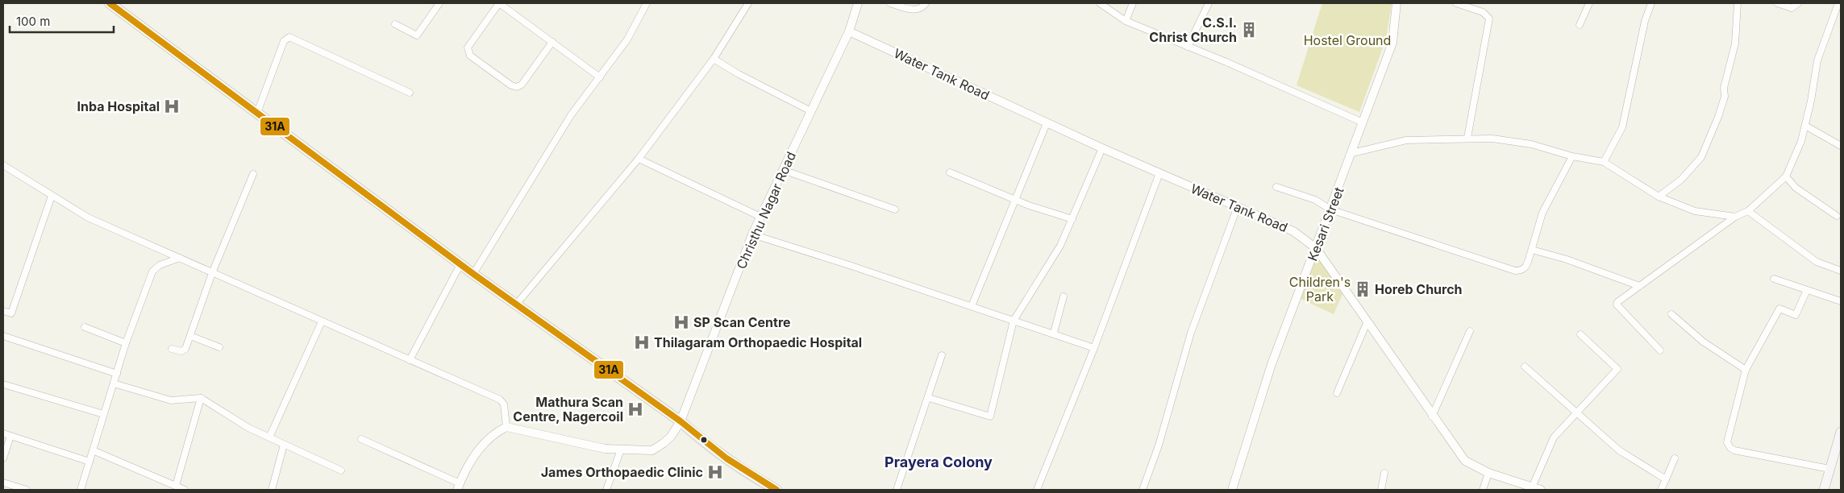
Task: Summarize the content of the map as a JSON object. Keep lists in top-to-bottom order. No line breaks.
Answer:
{"streets":{"street":["Water Tank Road","Christhu Nagar Road","Kesari Street"]},"crossings":[["Water Tank Road","Christhu Nagar Road"],["Water Tank Road","Kesari Street"]],"districts":["Prayera Colony"],"parks":["Hostel Ground","Children's Park"],"places":{"building":["C.S.I. Christ Church","Horeb Church"],"hospital":["Inba Hospital","SP Scan Centre","Thilagaram Orthopaedic Hospital","Mathura Scan Centre, Nagercoil","James Orthopaedic Clinic"]},"lines":["transit line 31A"],"scale_bar":"100 m"}
